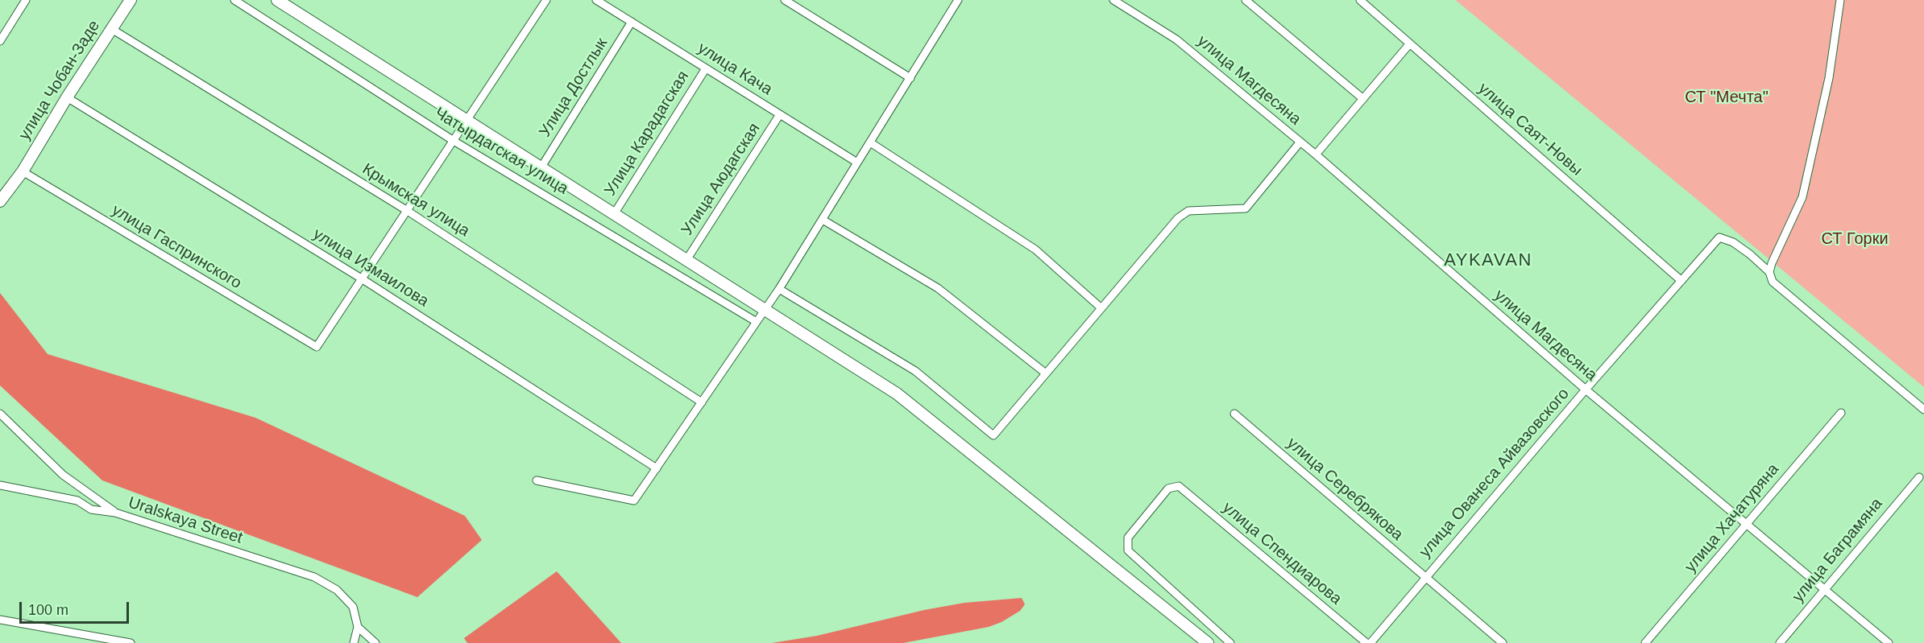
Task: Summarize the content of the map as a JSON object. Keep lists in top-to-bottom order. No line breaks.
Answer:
{"streets":{"main road":["улица Чобан-Заде"],"street":["улица Кача","улица Магдесяна","Улица Достлык","улица Саят-Новы","Улица Карадагская","Чатырдагская улица","Улица Аюдагская","Крымская улица","улица Гаспринского","улица Измаилова","улица Ованеса Айвазовского","улица Серебрякова","улица Хачатуряна","Uralskaya Street","улица Баграмяна","улица Спендиарова"]},"crossings":[["улица Кача","Улица Достлык"],["улица Кача","Улица Карадагская"],["улица Кача","Улица Аюдагская"],["улица Чобан-Заде","Крымская улица"],["улица Чобан-Заде","улица Гаспринского"],["улица Чобан-Заде","улица Измаилова"],["улица Магдесяна","улица Ованеса Айвазовского"],["улица Магдесяна","улица Хачатуряна"],["улица Магдесяна","улица Баграмяна"],["улица Саят-Новы","улица Ованеса Айвазовского"],["улица Гаспринского","улица Измаилова"],["улица Ованеса Айвазовского","улица Серебрякова"]],"districts":["AYKAVAN"],"parks":["СТ \"Мечта\"","СТ Горки"],"scale_bar":"100 m"}
